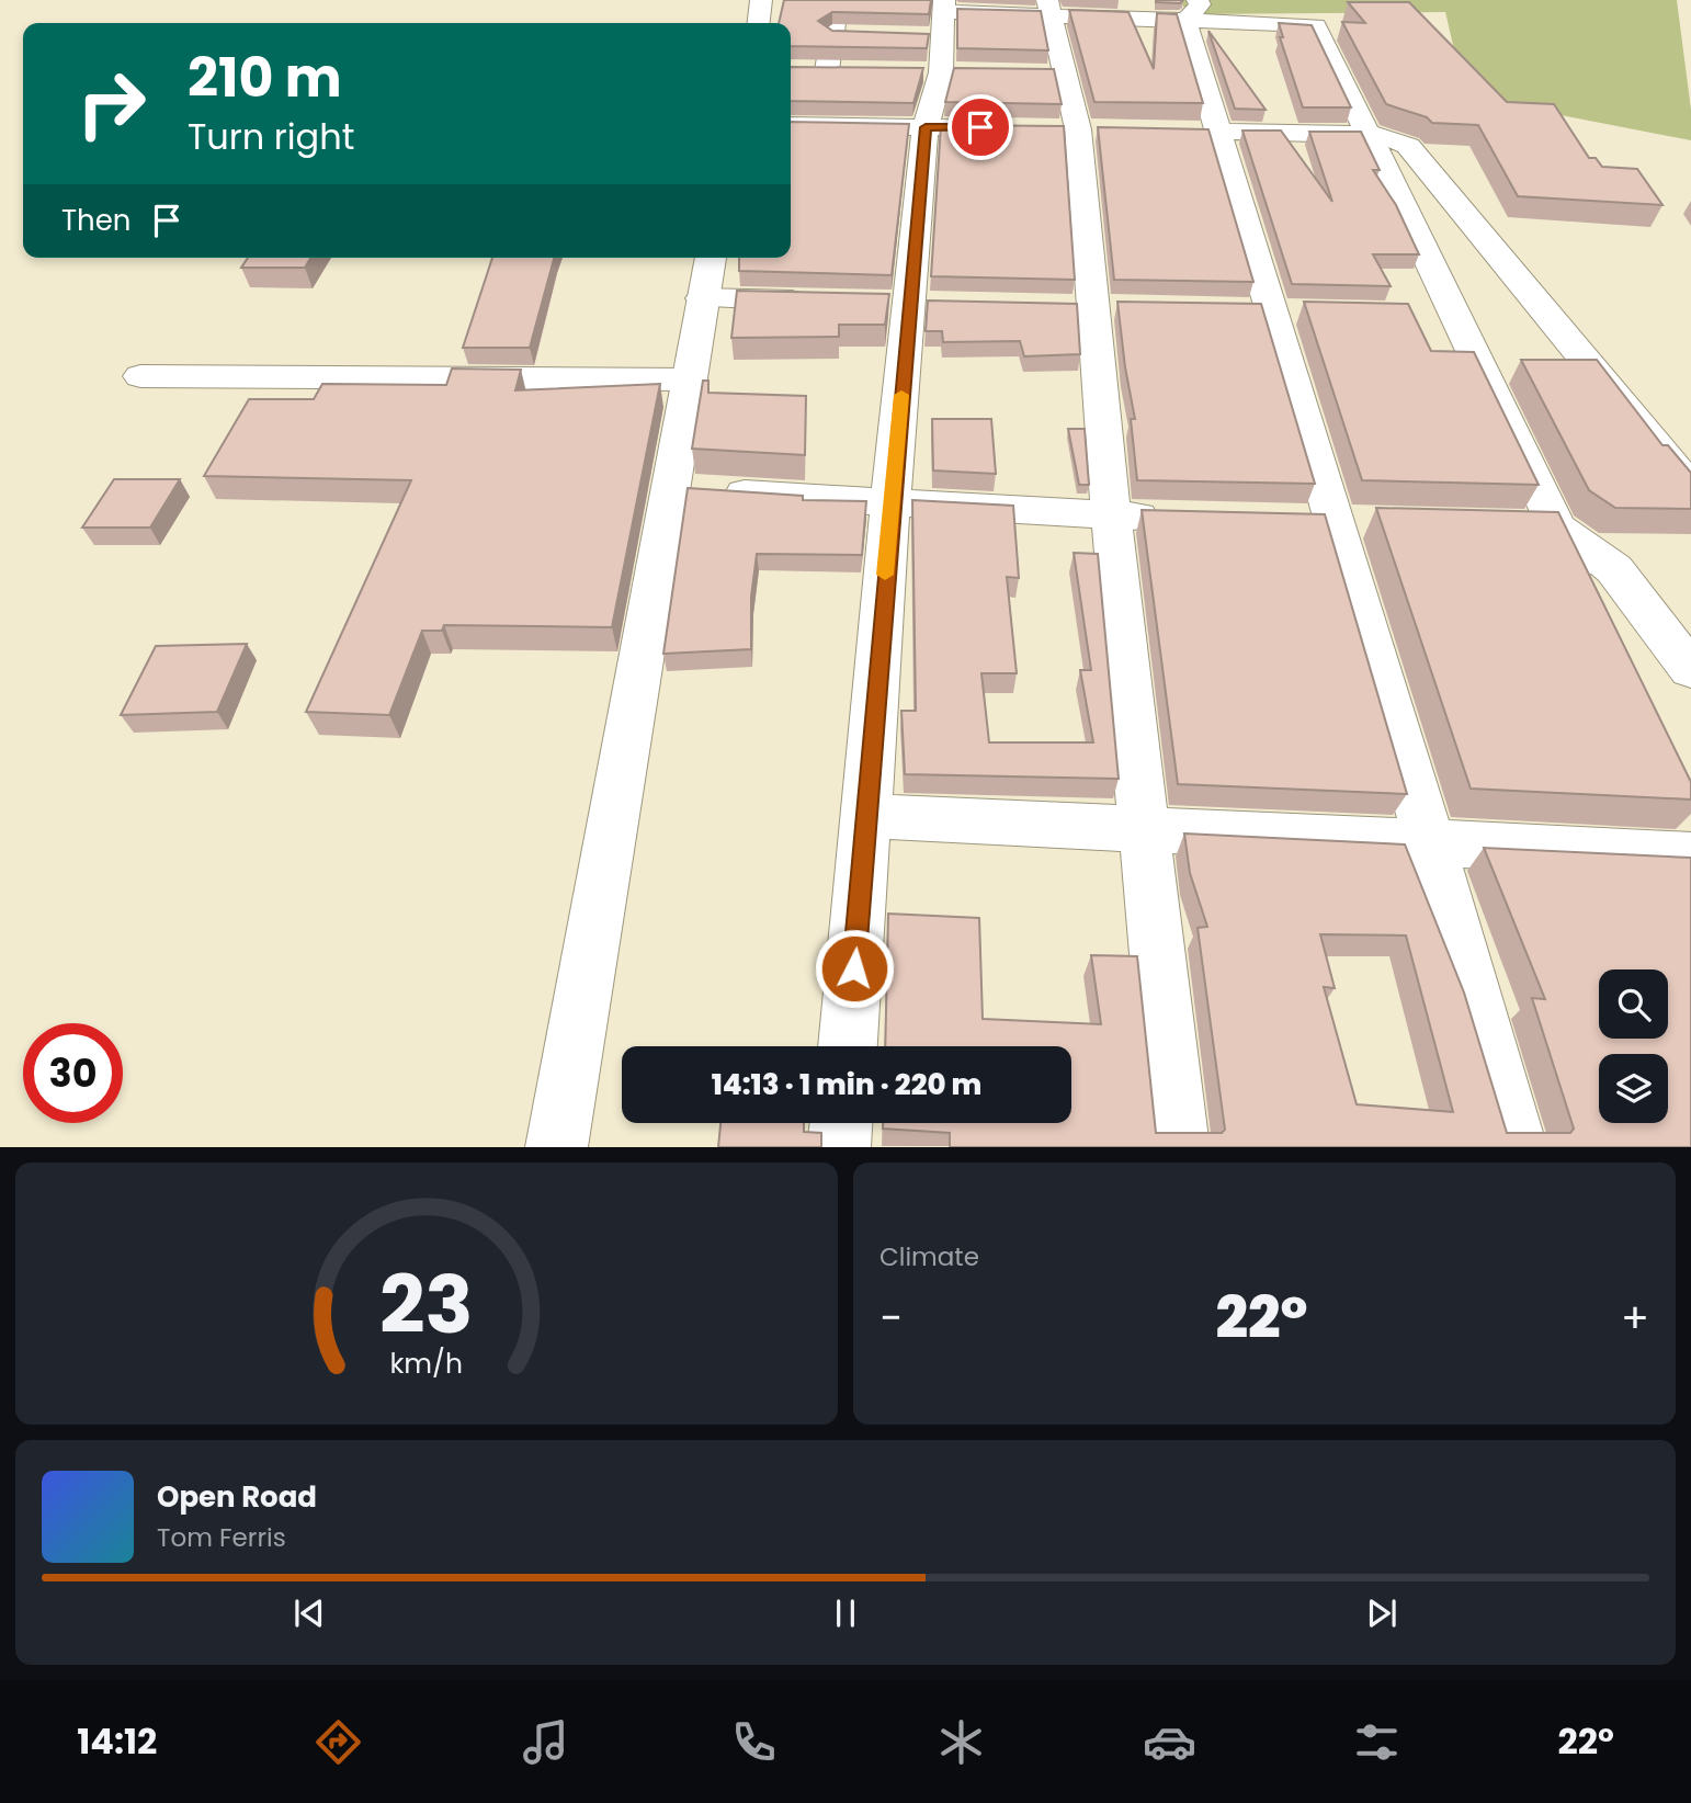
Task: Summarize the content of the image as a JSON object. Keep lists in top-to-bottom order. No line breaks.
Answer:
{"page":{"turn":["210 m","Turn right"],"then":"Then","limit":"30","trip":"14:13 · 1 min · 220 m","tile":"Climate","heat":["−","22°","+"],"song":["Open Road","Tom Ferris"],"tabs":["14:12","22°"],"gauge":["23","km/h"]}}
